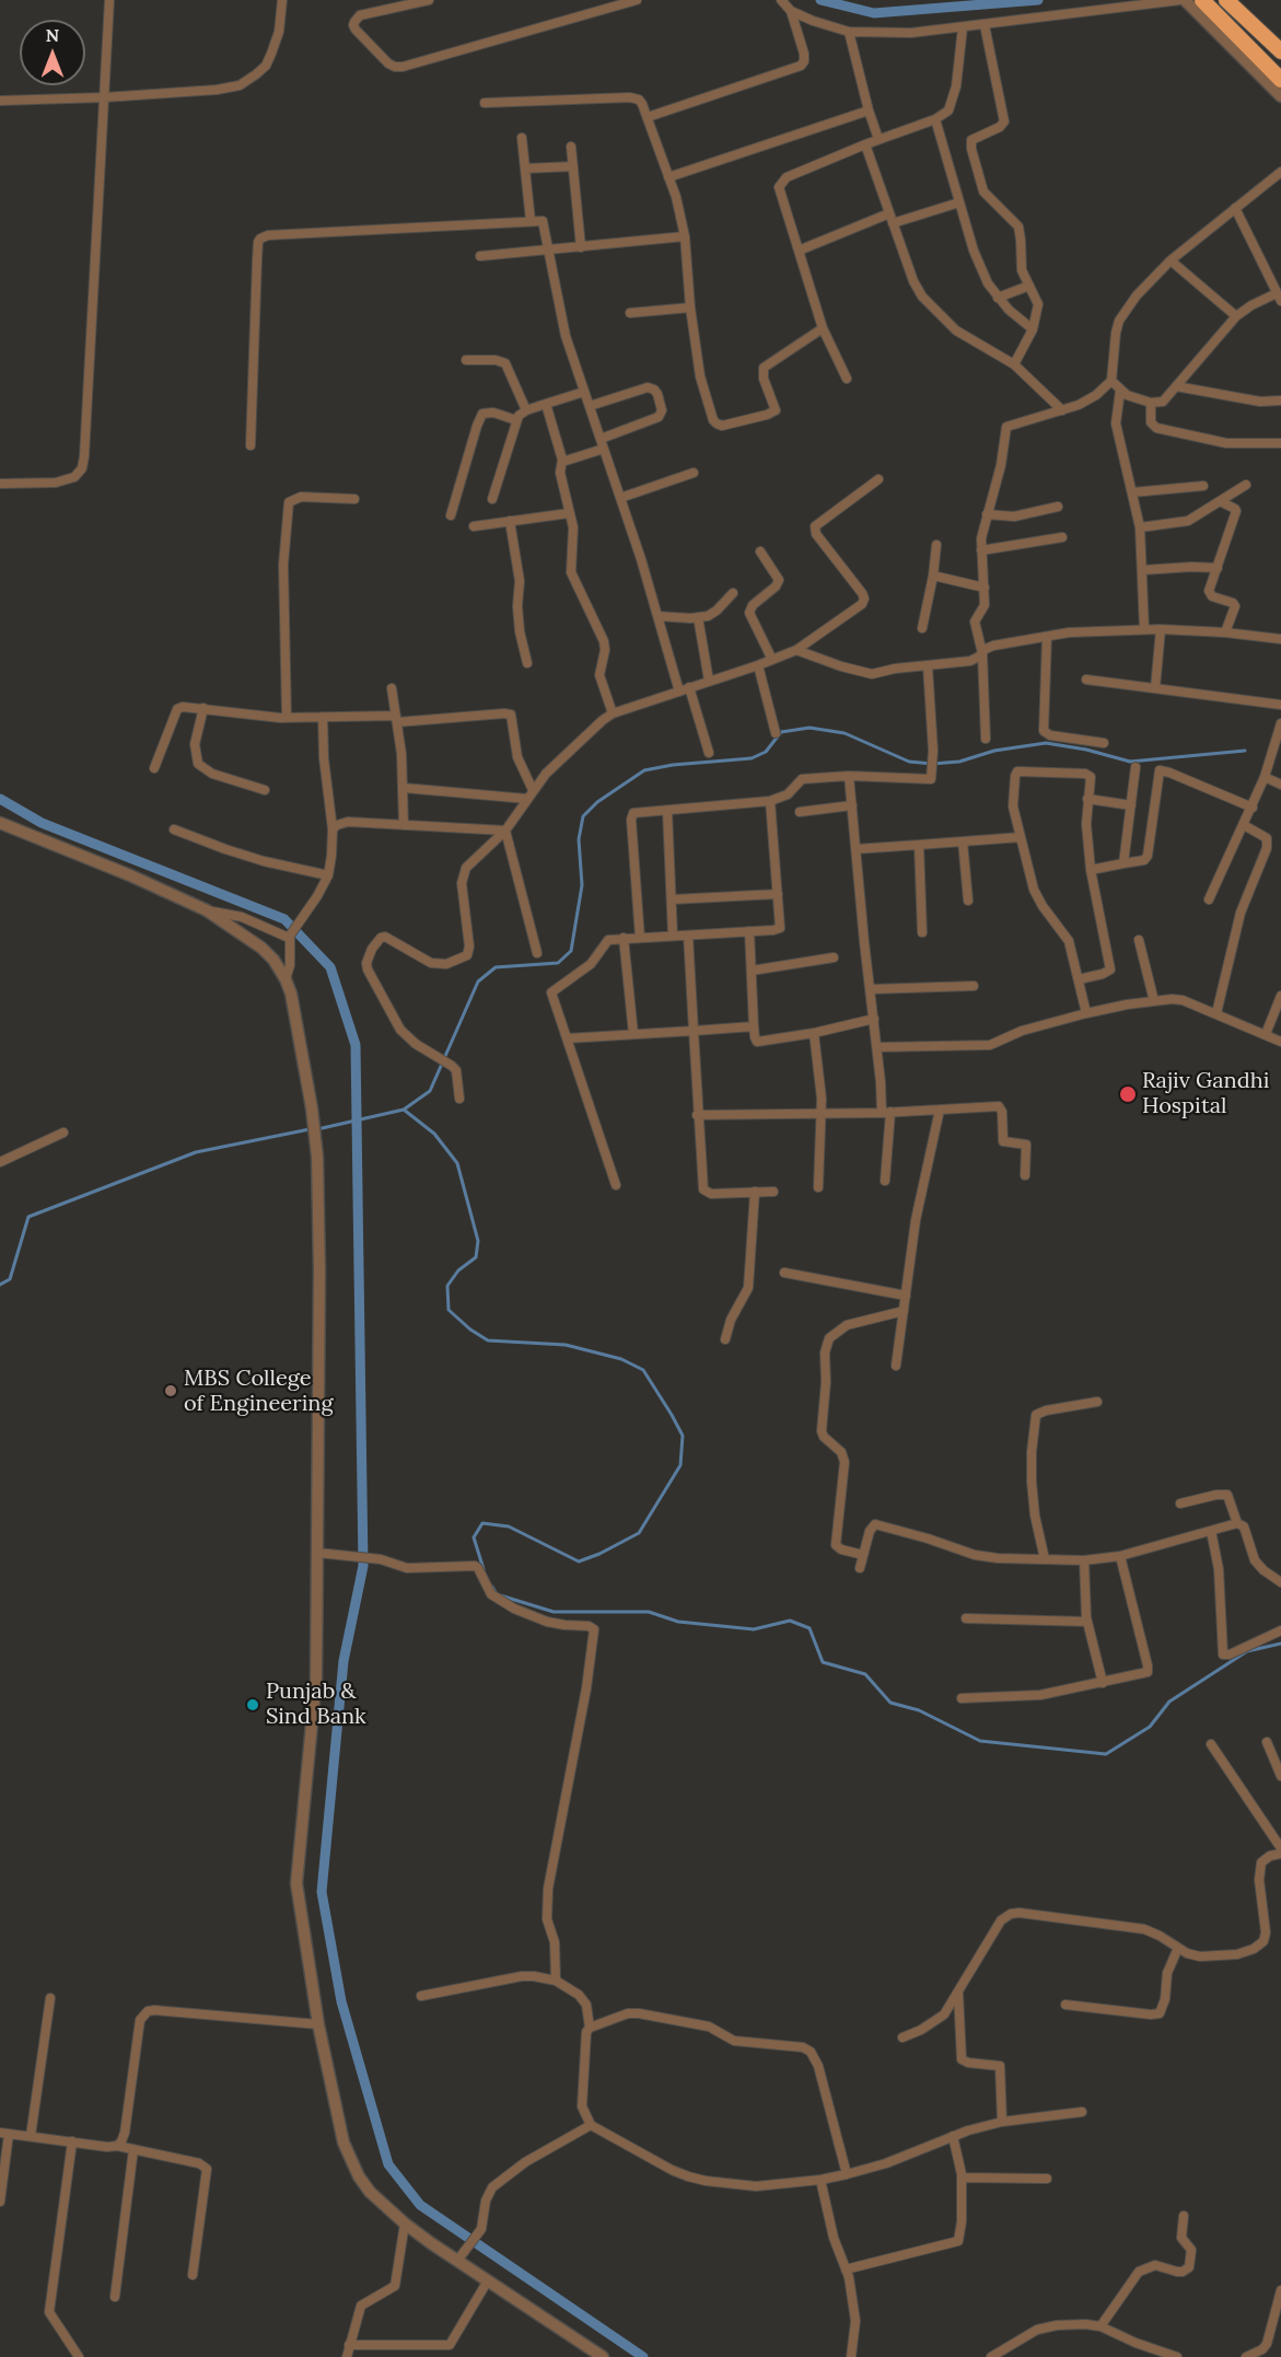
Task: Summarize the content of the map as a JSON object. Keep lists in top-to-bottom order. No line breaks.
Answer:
{"places":["Rajiv Gandhi Hospital","MBS College of Engineering","Punjab & Sind Bank"],"north":"top"}
